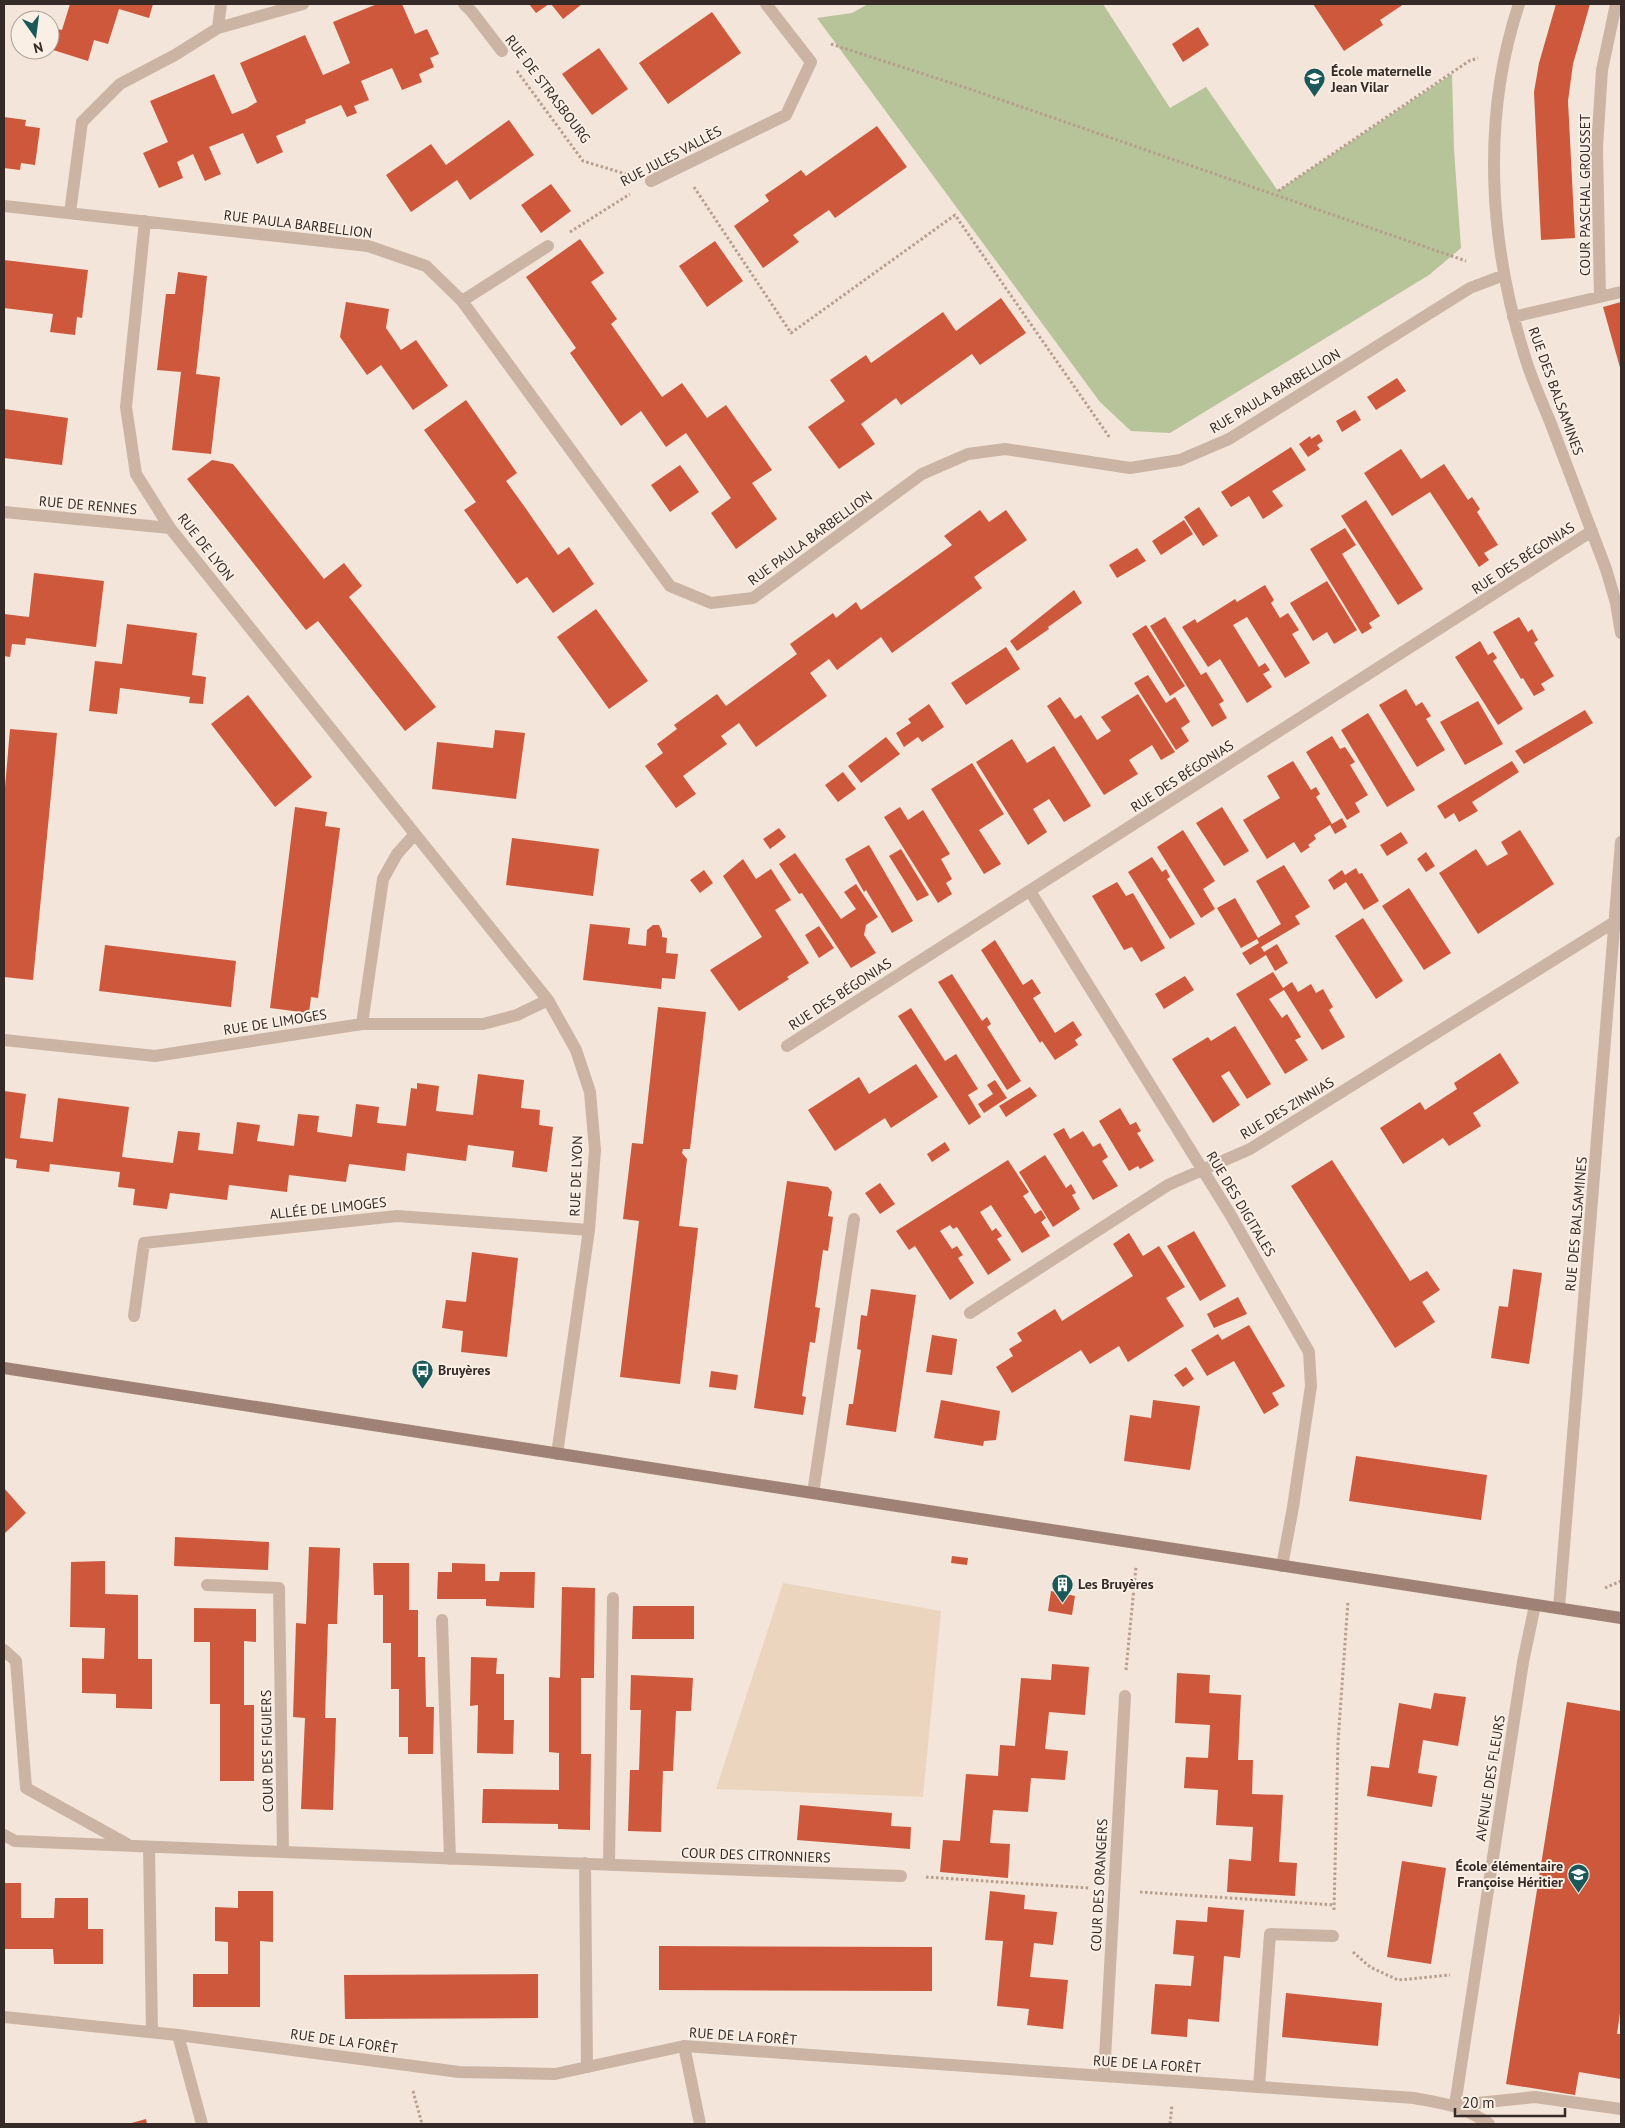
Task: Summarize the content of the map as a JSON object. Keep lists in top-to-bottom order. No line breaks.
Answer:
{"streets":{"street":["RUE DE STRASBOURG","RUE JULES VALLÈS","COUR PASCHAL GROUSSET","RUE PAULA BARBELLION","RUE DES BALSAMINES","RUE DE RENNES","RUE DE LYON","RUE DES BÉGONIAS","RUE DE LIMOGES","RUE DES ZINNIAS","RUE DES DIGITALES","ALLÉE DE LIMOGES","COUR DES FIGUIERS","AVENUE DES FLEURS","COUR DES CITRONNIERS","COUR DES ORANGERS","RUE DE LA FORÊT"]},"crossings":[["RUE DE STRASBOURG","RUE JULES VALLÈS"],["RUE PAULA BARBELLION","RUE DES BALSAMINES"],["RUE PAULA BARBELLION","RUE DE LYON"],["RUE DES BALSAMINES","RUE DES BÉGONIAS"],["RUE DES BALSAMINES","RUE DES ZINNIAS"],["RUE DE RENNES","RUE DE LYON"],["RUE DE LYON","RUE DE LIMOGES"],["RUE DE LYON","ALLÉE DE LIMOGES"],["RUE DES BÉGONIAS","RUE DES DIGITALES"],["RUE DES ZINNIAS","RUE DES DIGITALES"],["COUR DES FIGUIERS","COUR DES CITRONNIERS"],["AVENUE DES FLEURS","RUE DE LA FORÊT"],["COUR DES ORANGERS","RUE DE LA FORÊT"]],"places":{"school or university":["École maternelle Jean Vilar","École élémentaire Françoise Héritier"],"bus stop":["Bruyères"],"building":["Les Bruyères"]},"scale_bar":"20 m","north":"bottom"}
